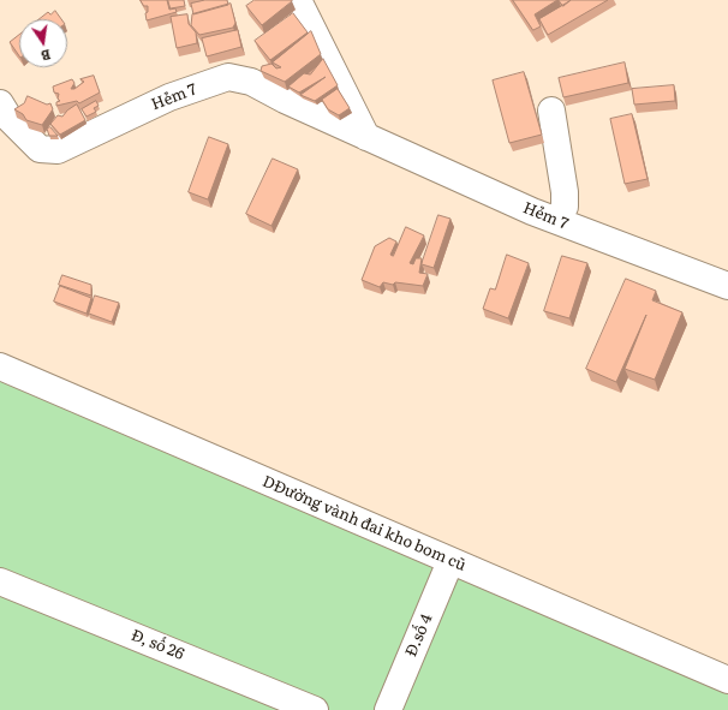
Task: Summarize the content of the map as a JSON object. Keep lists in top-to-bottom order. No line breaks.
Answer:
{"streets":{"street":["Hẻm 7","DĐường vành đai kho bom cũ","Đ.số 4","Đ, số 26"]},"crossings":[["DĐường vành đai kho bom cũ","Đ.số 4"]],"north":"bottom"}
